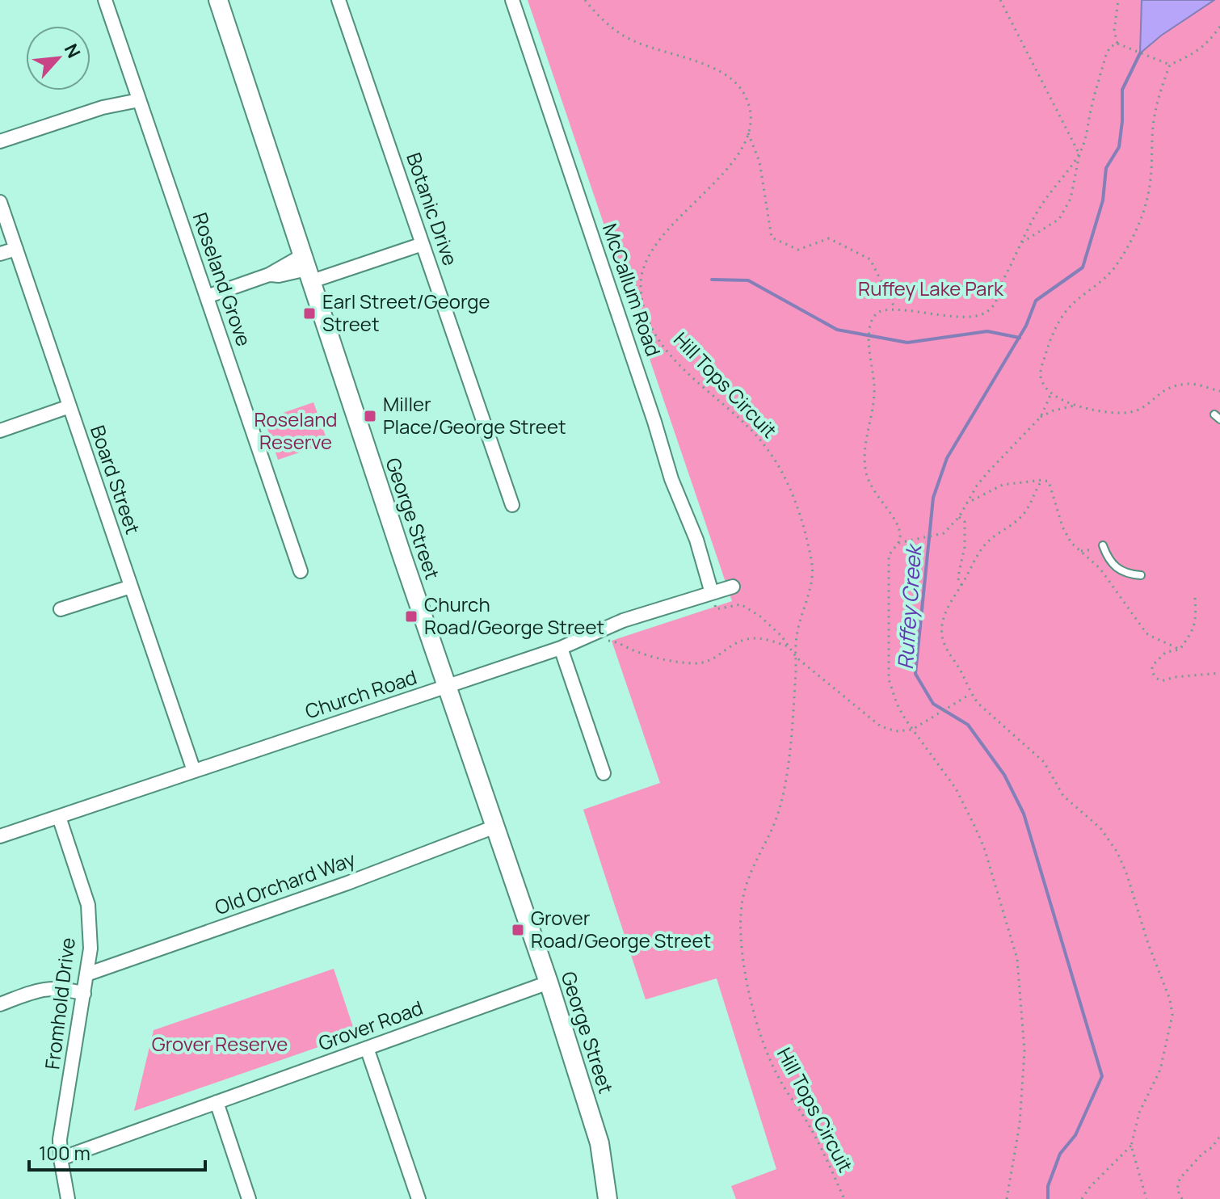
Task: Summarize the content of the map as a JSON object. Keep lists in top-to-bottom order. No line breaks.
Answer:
{"streets":{"main road":["George Street"],"street":["Botanic Drive","Roseland Grove","McCallum Road","Board Street","Church Road","Old Orchard Way","Fromhold Drive","Grover Road"],"path":["Hill Tops Circuit"]},"crossings":[["McCallum Road","Church Road"],["Board Street","Church Road"],["George Street","Church Road"],["George Street","Old Orchard Way"],["George Street","Grover Road"],["Church Road","Fromhold Drive"],["Old Orchard Way","Fromhold Drive"],["Fromhold Drive","Grover Road"]],"water":["Ruffey Creek"],"parks":["Ruffey Lake Park","Roseland Reserve","Grover Reserve"],"places":{"transit":["Earl Street/George Street","Miller Place/George Street","Church Road/George Street","Grover Road/George Street"]},"scale_bar":"100 m","north":"top right"}
